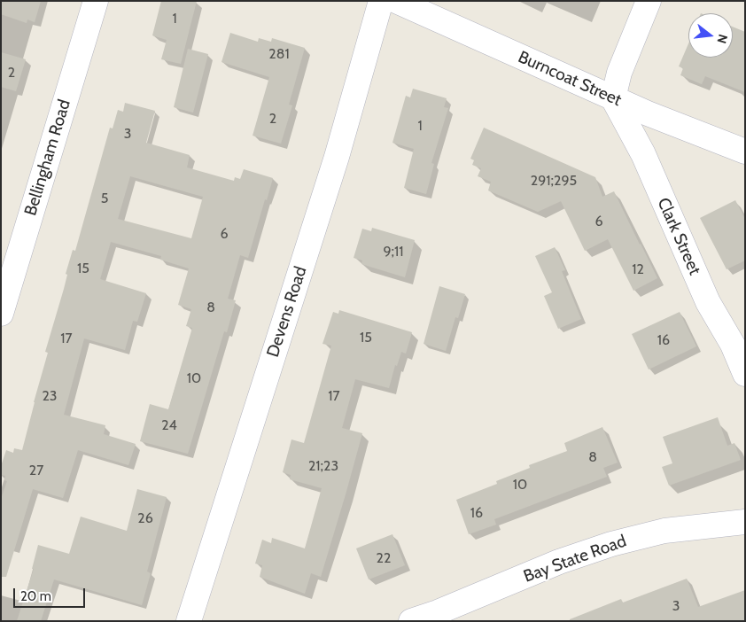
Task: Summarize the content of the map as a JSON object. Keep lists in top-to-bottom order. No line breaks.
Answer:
{"streets":{"street":["Burncoat Street","Bellingham Road","Clark Street","Devens Road","Bay State Road"]},"crossings":[["Burncoat Street","Clark Street"]],"house_numbers":["1","281","2","2","1","3","291;295","5","6","6","9;11","15","12","8","15","17","16","10","23","17","24","8","21;23","27","10","16","26","22","3"],"scale_bar":"20 m","north":"right"}
